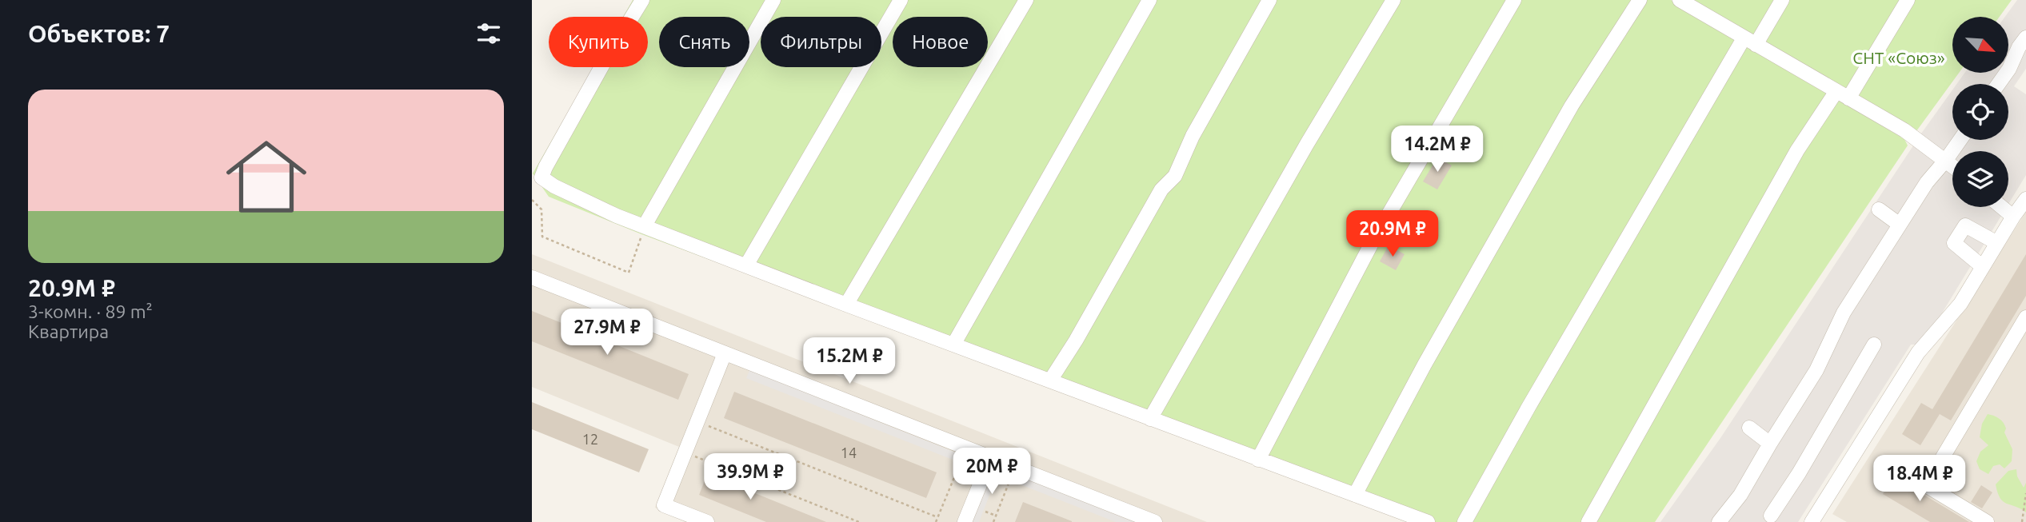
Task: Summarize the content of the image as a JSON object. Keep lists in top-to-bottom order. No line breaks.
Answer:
{"parks":["СНТ «Союз»"],"house_numbers":["12","14"],"north":"bottom right","page":{"heading":"Объектов: 7","chip":["Купить","Снять","Фильтры","Новое"],"list":[{"name":"20.9M ₽","note":"3-комн. · 89 m² · Квартира"}],"price":["14.2M ₽","20.9M ₽","27.9M ₽","15.2M ₽","20M ₽","39.9M ₽","18.4M ₽"]}}
